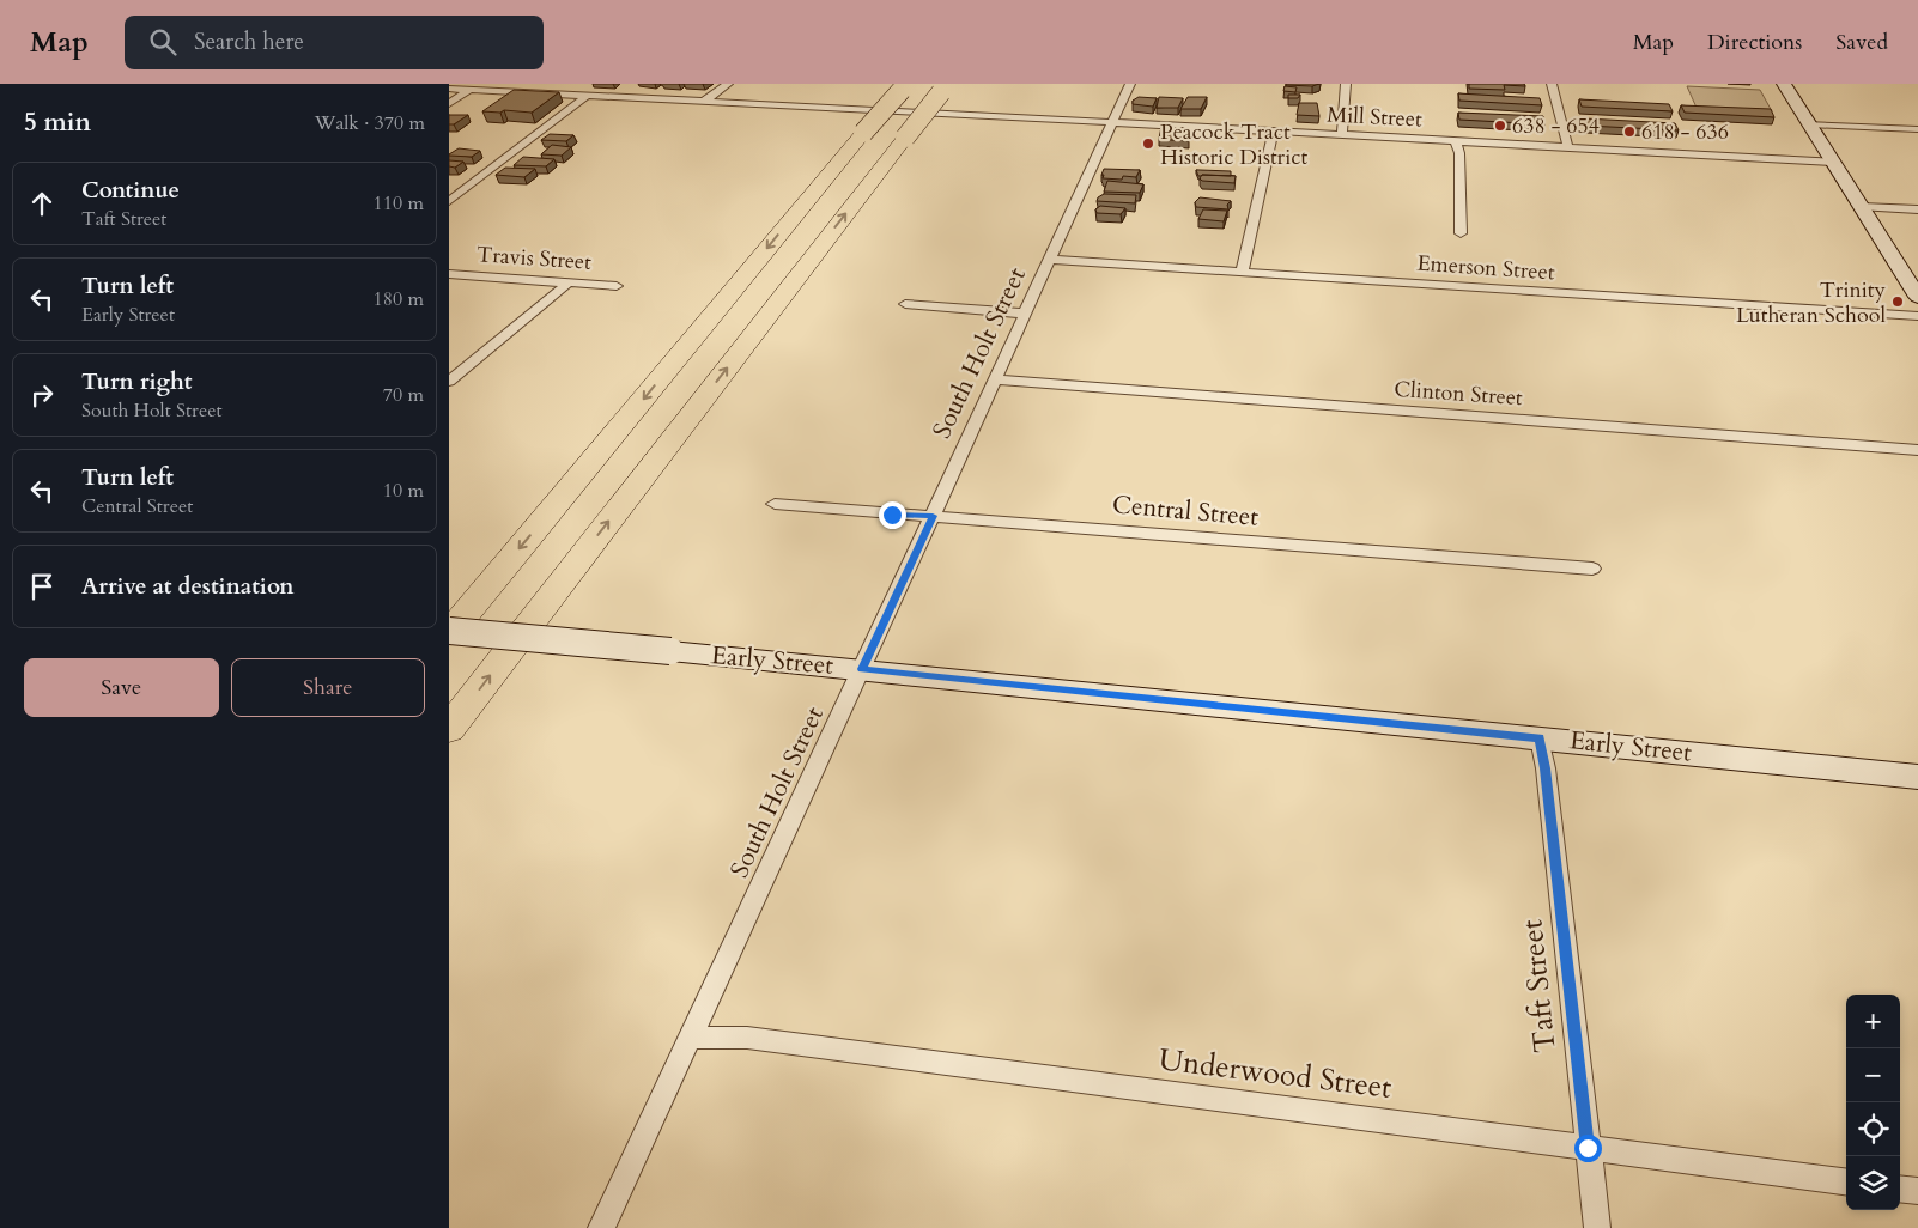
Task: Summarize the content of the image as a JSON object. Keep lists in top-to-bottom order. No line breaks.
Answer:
{"streets":{"street":["Mill Street","Travis Street","Emerson Street","South Holt Street","Clinton Street","Central Street","Early Street","Taft Street","Underwood Street"]},"crossings":[["Mill Street","South Holt Street"],["Emerson Street","South Holt Street"],["South Holt Street","Clinton Street"],["South Holt Street","Central Street"],["South Holt Street","Early Street"],["South Holt Street","Underwood Street"],["Early Street","Taft Street"],["Taft Street","Underwood Street"]],"places":["638 - 654","618 - 636","Peacock Tract Historic District","Trinity Lutheran School"],"page":{"header":"Map","search":"Search here","nav":["Map","Directions","Saved"],"heading":["5 min","Walk · 370 m"],"list":[["Continue","Taft Street","110 m"],["Turn left","Early Street","180 m"],["Turn right","South Holt Street","70 m"],["Turn left","Central Street","10 m"],"Arrive at destination"],"buttons":["Save","Share"],"map_buttons":["+","−"]}}
